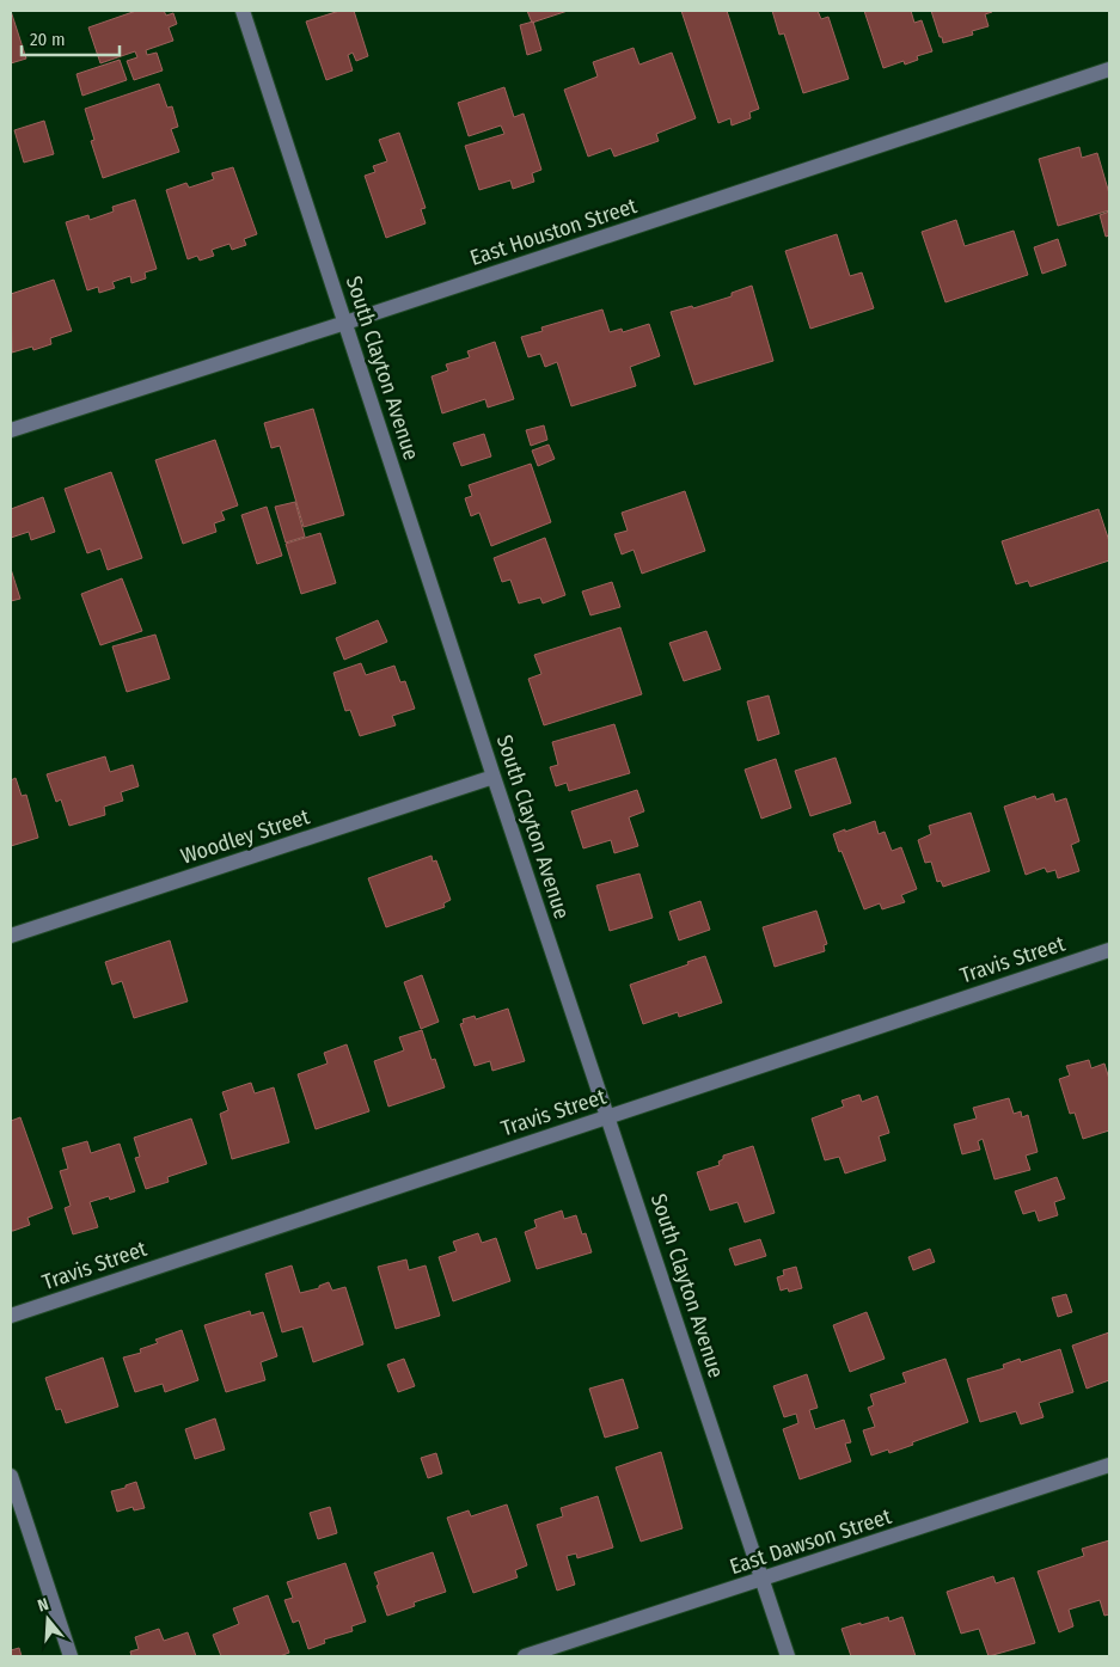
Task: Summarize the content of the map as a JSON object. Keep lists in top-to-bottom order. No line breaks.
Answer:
{"streets":{"street":["East Houston Street","South Clayton Avenue","Woodley Street","Travis Street","East Dawson Street"]},"crossings":[["East Houston Street","South Clayton Avenue"],["South Clayton Avenue","Woodley Street"],["South Clayton Avenue","Travis Street"],["South Clayton Avenue","East Dawson Street"]],"scale_bar":"20 m","north":"top"}
